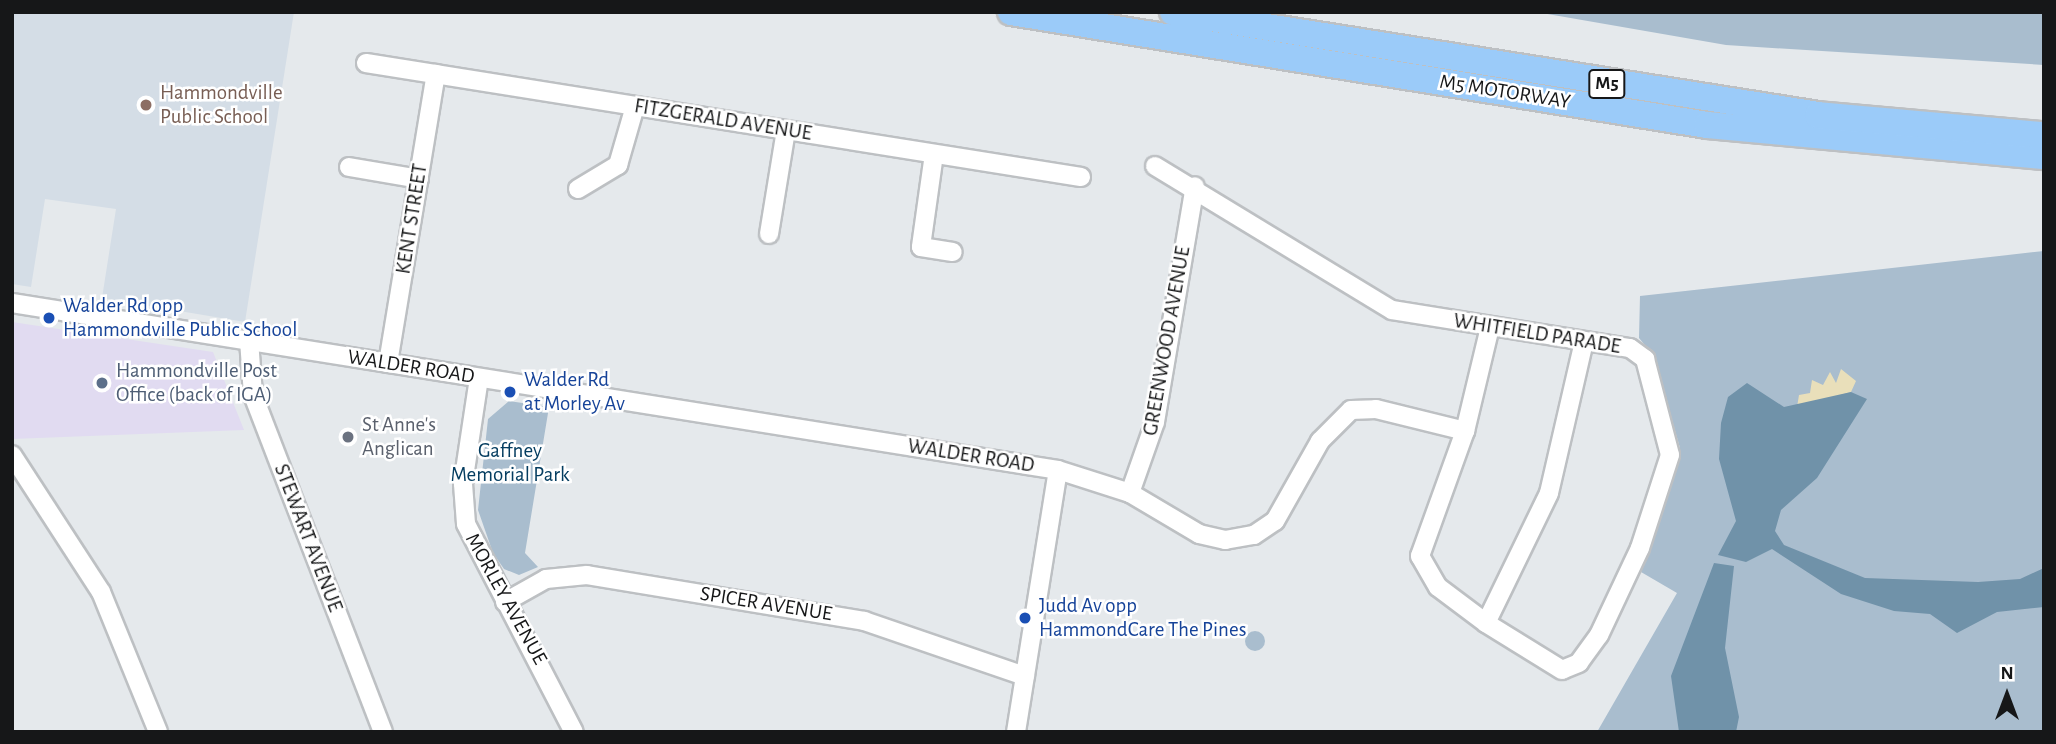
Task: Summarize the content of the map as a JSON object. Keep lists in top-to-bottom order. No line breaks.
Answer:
{"streets":{"highway":["M5","M5 MOTORWAY"],"street":["FITZGERALD AVENUE","KENT STREET","WHITFIELD PARADE","GREENWOOD AVENUE","WALDER ROAD","STEWART AVENUE","MORLEY AVENUE","SPICER AVENUE"]},"crossings":[["FITZGERALD AVENUE","KENT STREET"],["KENT STREET","WALDER ROAD"],["WHITFIELD PARADE","GREENWOOD AVENUE"],["GREENWOOD AVENUE","WALDER ROAD"],["WALDER ROAD","STEWART AVENUE"],["WALDER ROAD","MORLEY AVENUE"],["MORLEY AVENUE","SPICER AVENUE"]],"parks":["Gaffney Memorial Park"],"places":["Hammondville Public School","Walder Rd opp Hammondville Public School","Hammondville Post Office (back of IGA)","Walder Rd at Morley Av","St Anne's Anglican","Judd Av opp HammondCare The Pines"],"north":"top"}
